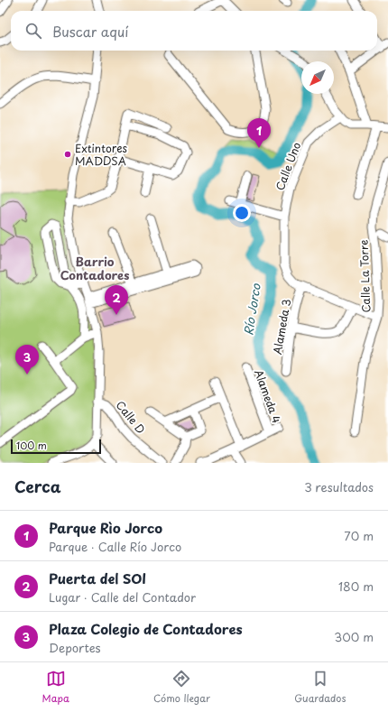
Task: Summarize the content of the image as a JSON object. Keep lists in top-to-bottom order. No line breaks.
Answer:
{"streets":{"street":["Calle Uno","Calle La Torre","Alameda 3","Alameda 4","Calle D"]},"crossings":[["Calle Uno","Alameda 3"]],"districts":["Barrio Contadores"],"water":["Río Jorco"],"places":["Extintores MADDSA"],"scale_bar":"100 m","north":"bottom left","page":{"search":"Buscar aquí","pins":["1","2","3"],"scale":"100 m","heading":["Cerca","3 resultados"],"list":[{"mark":"1","name":"Parque Rìo Jorco","note":"Parque · Calle Río Jorco","value":"70 m"},{"mark":"2","name":"Puerta del SOl","note":"Lugar · Calle del Contador","value":"180 m"},{"mark":"3","name":"Plaza Colegio de Contadores","note":"Deportes","value":"300 m"}],"nav":["Mapa","Cómo llegar","Guardados"]}}
